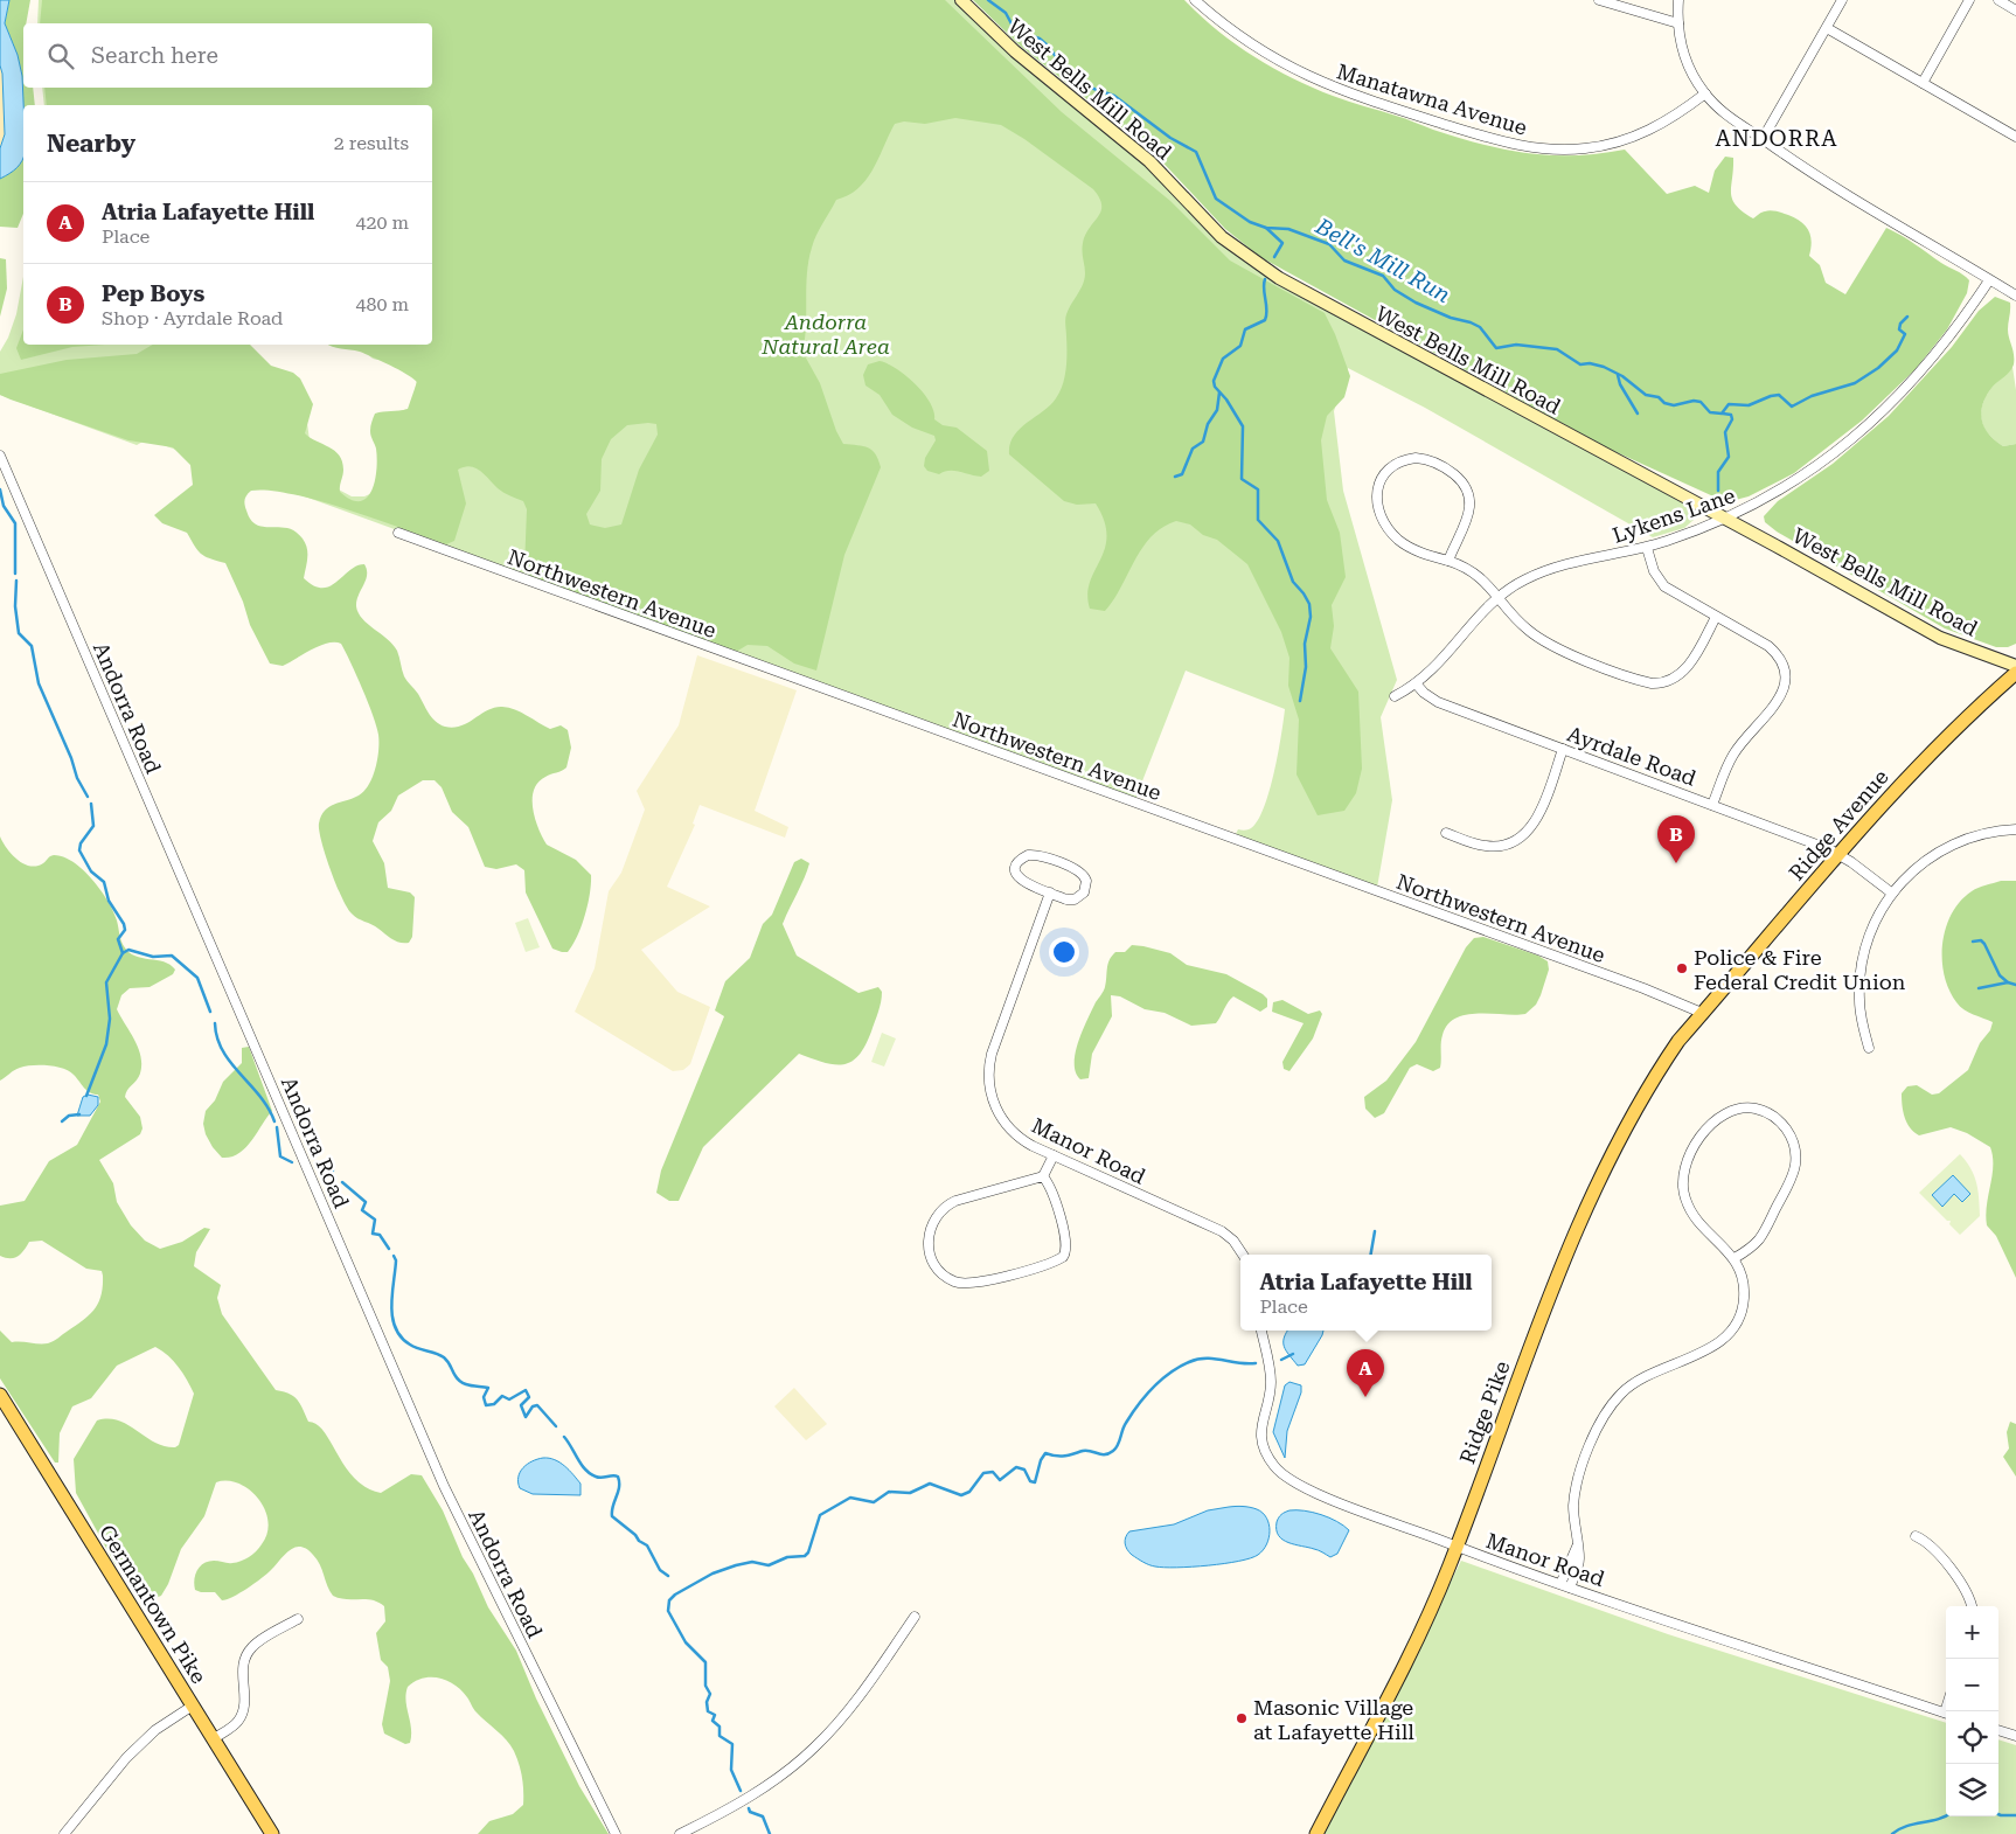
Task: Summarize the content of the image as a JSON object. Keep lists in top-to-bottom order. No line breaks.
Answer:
{"streets":{"main road":["Ridge Avenue","Ridge Pike","Germantown Pike"],"street":["West Bells Mill Road","Manatawna Avenue","Lykens Lane","Northwestern Avenue","Andorra Road","Ayrdale Road","Manor Road"]},"crossings":[["West Bells Mill Road","Lykens Lane"],["Lykens Lane","Ayrdale Road"],["Northwestern Avenue","Ridge Avenue"],["Northwestern Avenue","Ridge Pike"],["Ayrdale Road","Ridge Avenue"],["Ridge Avenue","Ridge Pike"],["Manor Road","Ridge Pike"]],"districts":["ANDORRA"],"water":["Bell's Mill Run"],"parks":["Andorra Natural Area"],"places":["Police & Fire Federal Credit Union","Masonic Village at Lafayette Hill"],"page":{"search":"Search here","heading":["Nearby","2 results"],"list":[{"mark":"A","name":"Atria Lafayette Hill","note":"Place","value":"420 m"},{"mark":"B","name":"Pep Boys","note":"Shop · Ayrdale Road","value":"480 m"}],"pins":["B","A"],"popup":["Atria Lafayette Hill","Place"],"map_buttons":["+","−"]}}
